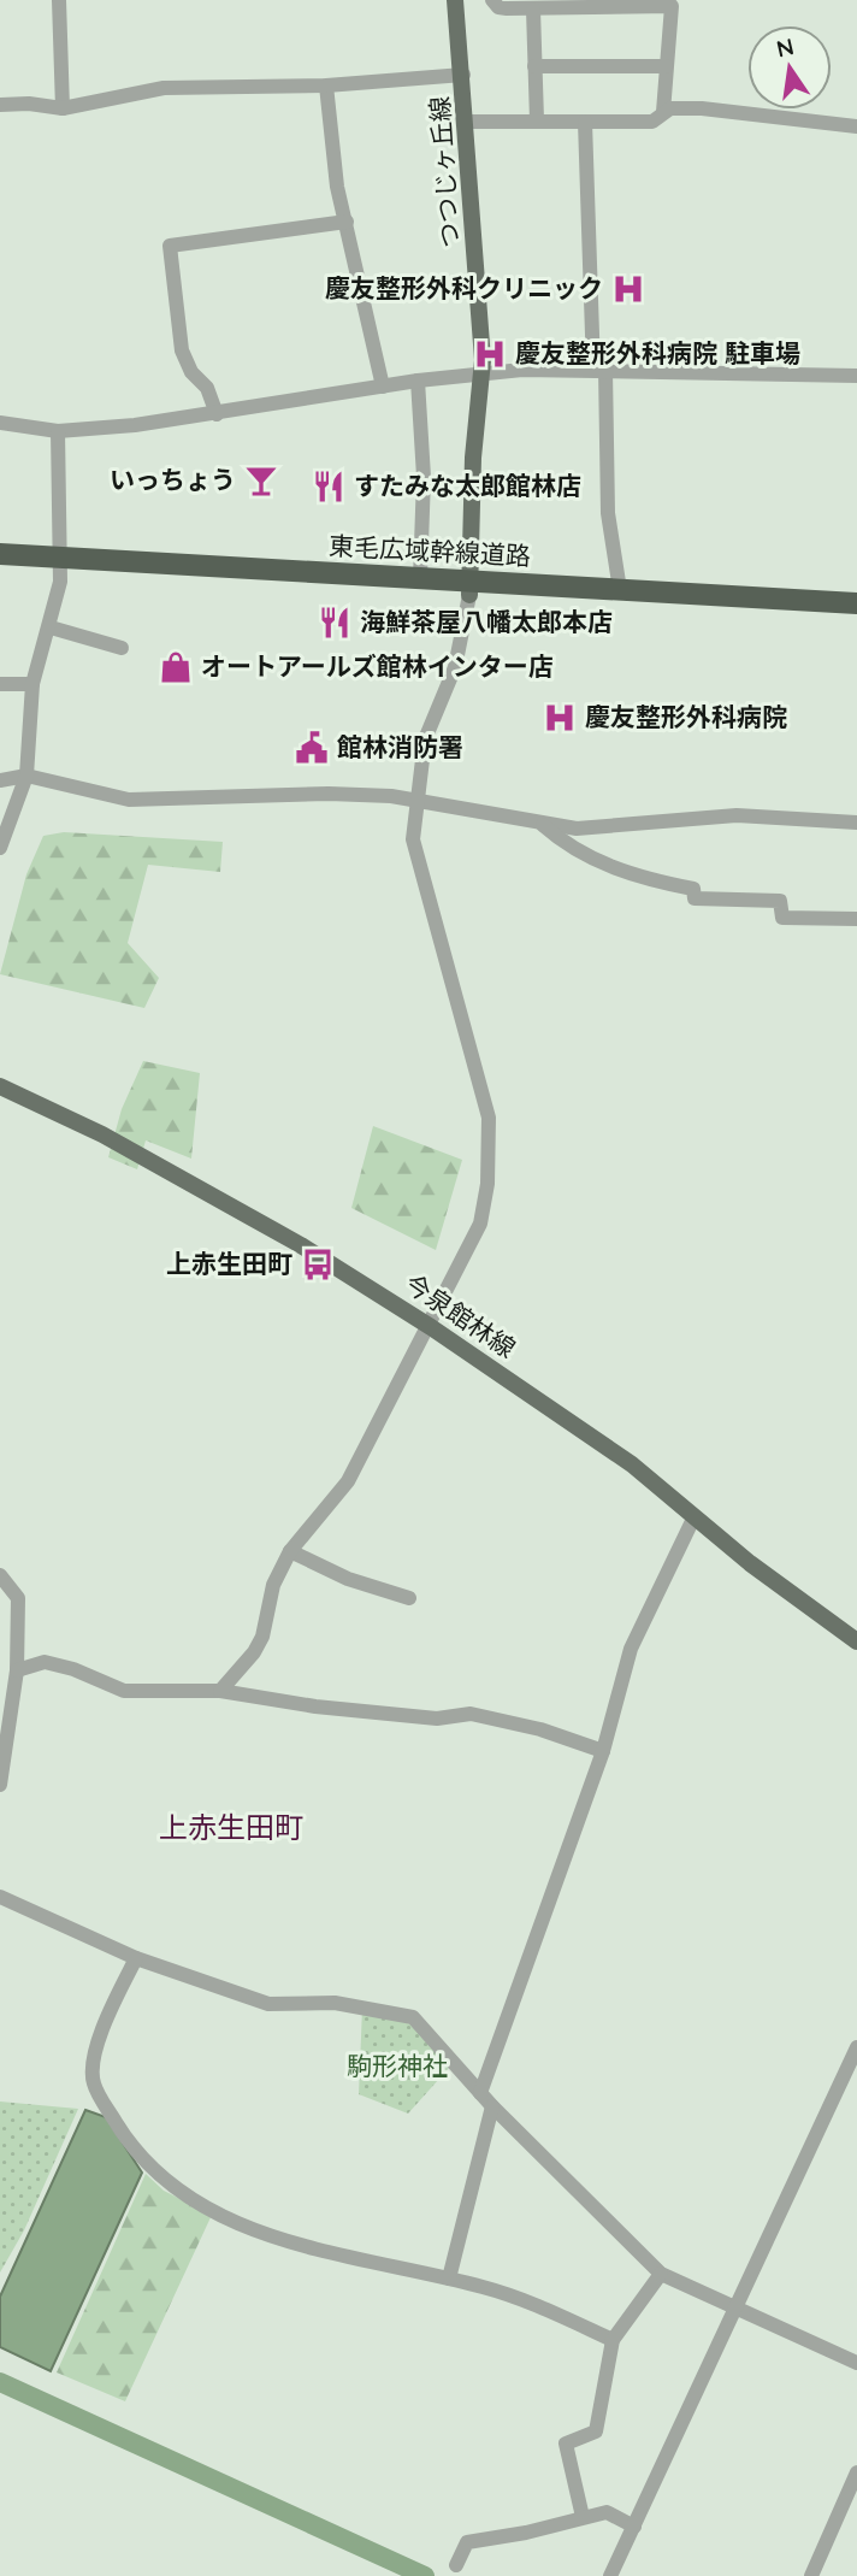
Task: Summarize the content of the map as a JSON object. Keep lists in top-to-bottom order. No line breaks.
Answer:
{"streets":{"highway":["東毛広域幹線道路"],"main road":["つつじヶ丘線","今泉館林線"]},"crossings":[["つつじヶ丘線","東毛広域幹線道路"]],"districts":["上赤生田町"],"parks":["駒形神社"],"places":{"hospital":["慶友整形外科クリニック","慶友整形外科病院 駐車場","慶友整形外科病院"],"bar":["いっちょう"],"restaurant":["すたみな太郎館林店","海鮮茶屋八幡太郎本店"],"shop":["オートアールズ館林インター店"],"public building":["館林消防署"],"bus stop":["上赤生田町"]},"north":"top"}
